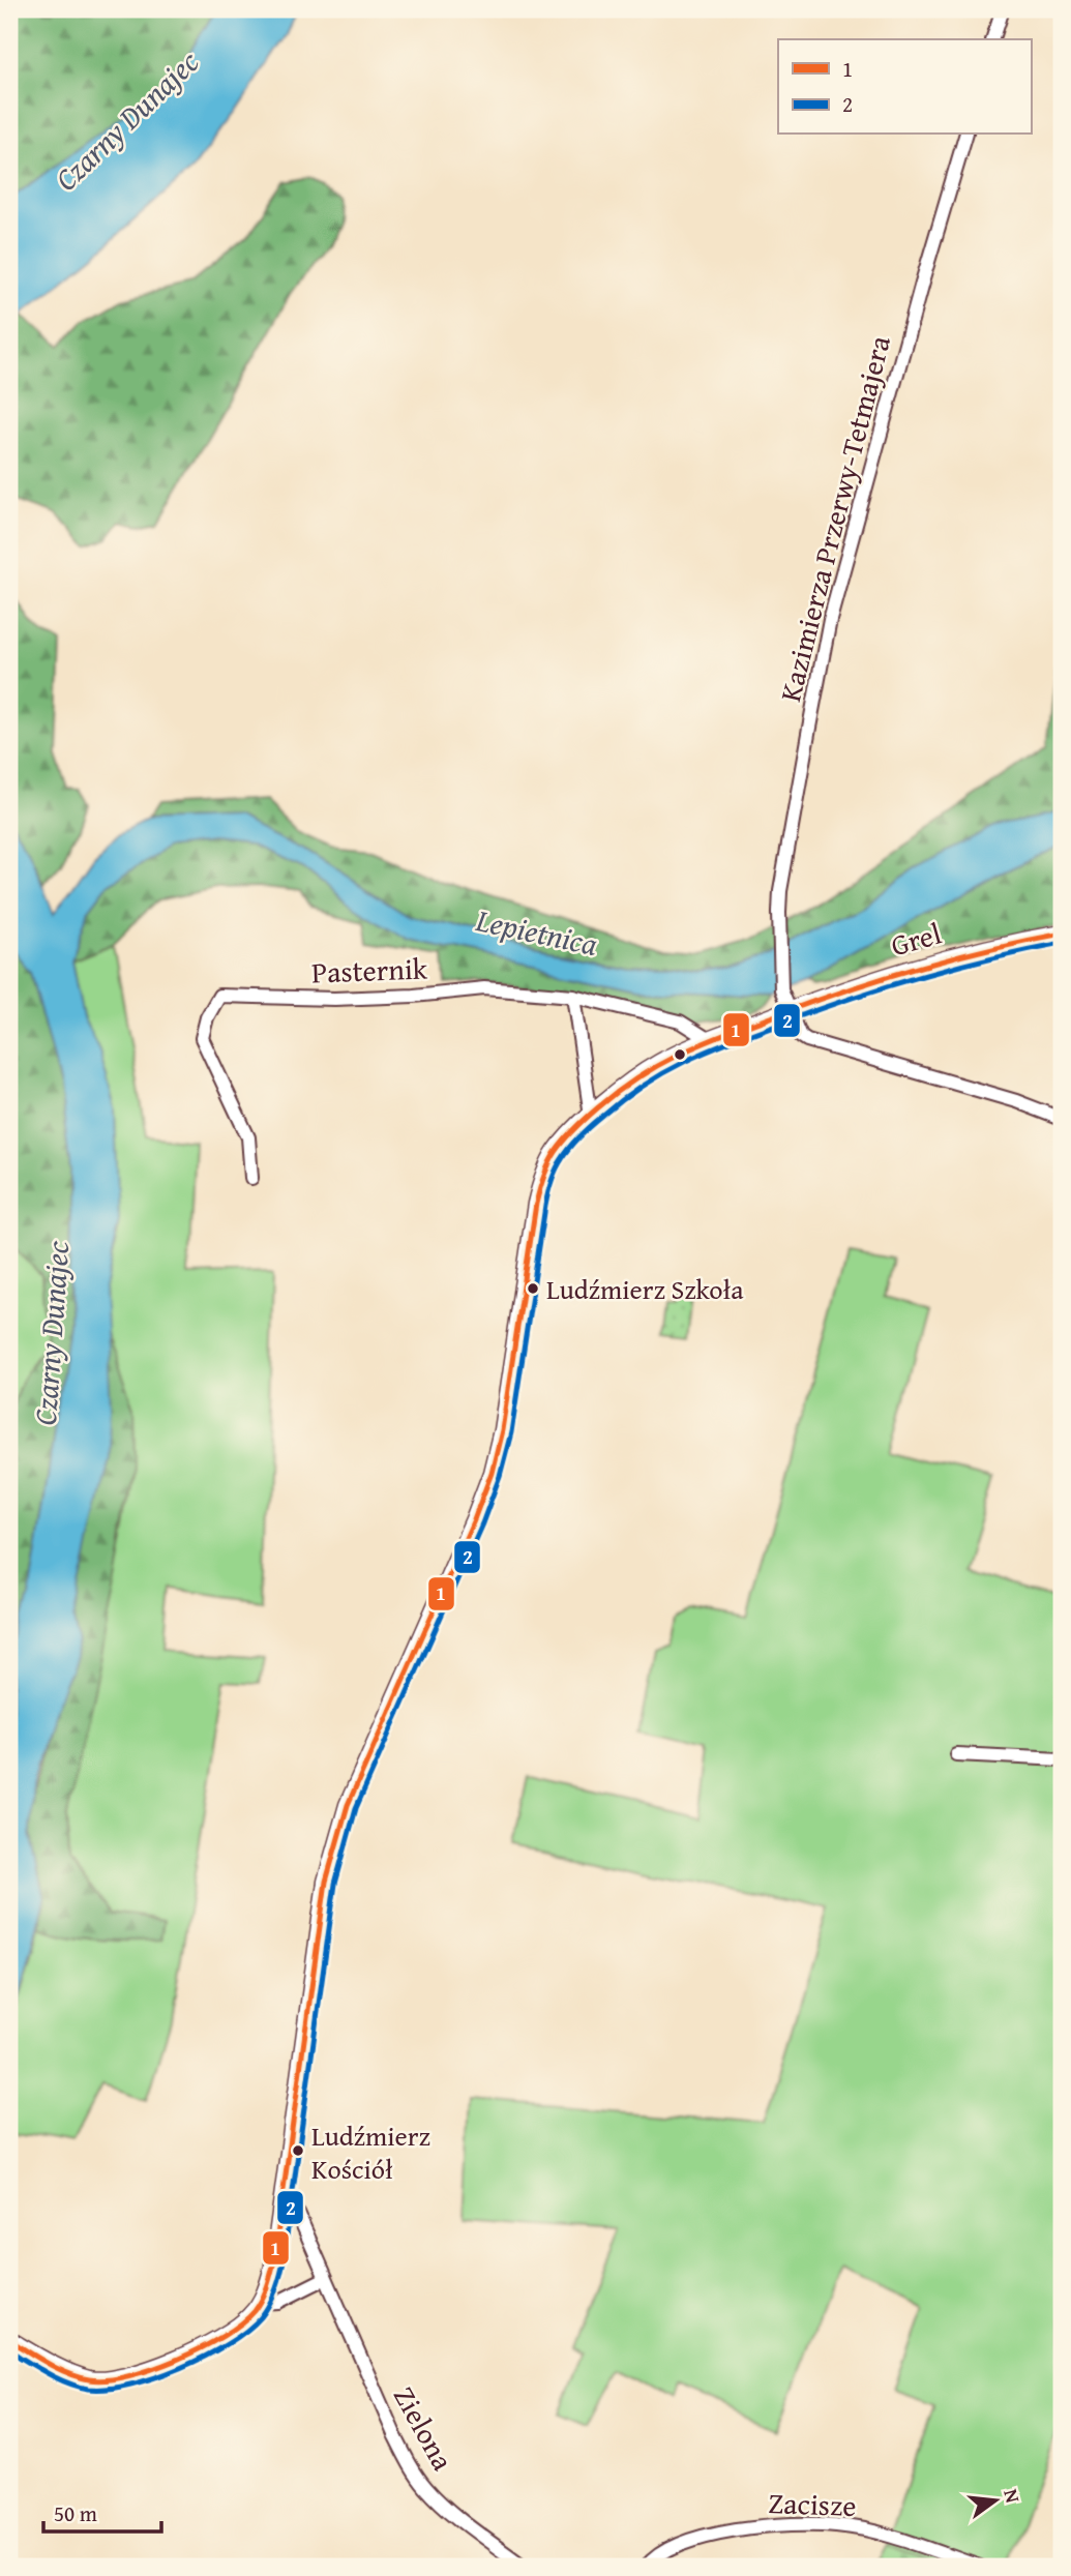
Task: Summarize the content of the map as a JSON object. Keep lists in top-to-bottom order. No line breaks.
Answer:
{"streets":{"street":["Kazimierza Przerwy-Tetmajera","Grel","Pasternik","Zielona","Zacisze"]},"crossings":[["Kazimierza Przerwy-Tetmajera","Grel"]],"water":["Czarny Dunajec","Lepietnica"],"places":["Ludźmierz Szkoła","Ludźmierz Kościół"],"lines":["transit line 1","transit line 2"],"legend":["1","2"],"scale_bar":"50 m","north":"right"}
